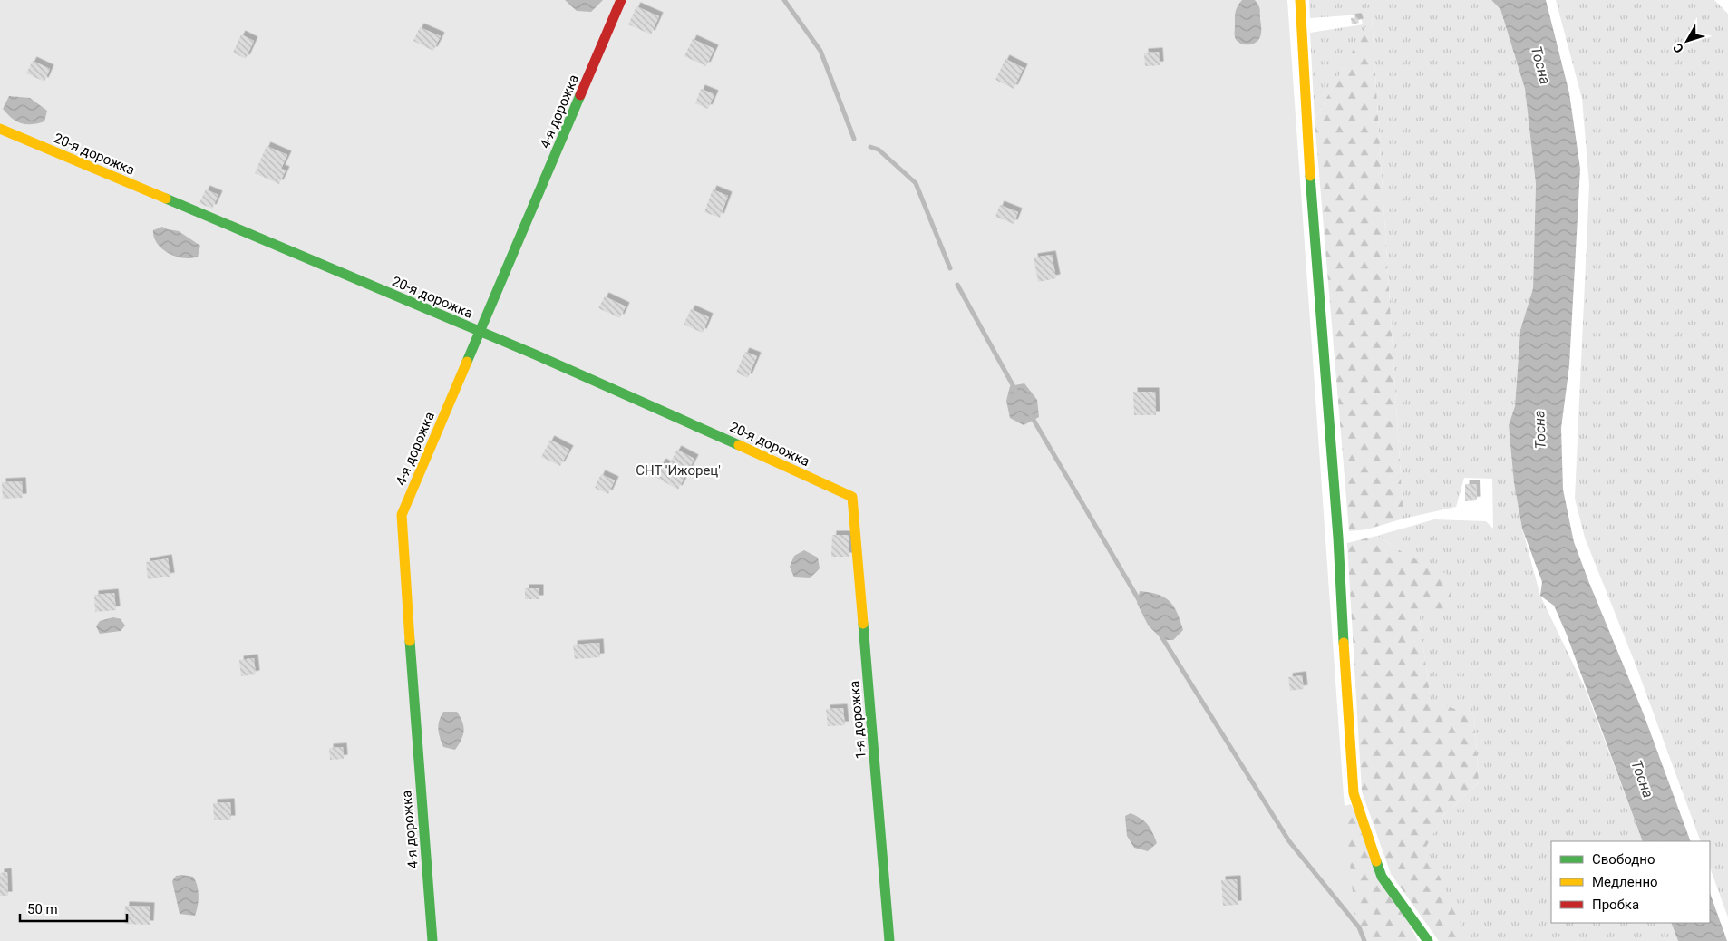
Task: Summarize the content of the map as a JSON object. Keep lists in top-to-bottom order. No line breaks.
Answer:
{"streets":{"street":["4-я дорожка","20-я дорожка","1-я дорожка"]},"crossings":[["4-я дорожка","20-я дорожка"],["20-я дорожка","1-я дорожка"]],"water":["Тосна"],"parks":["СНТ 'Ижорец'"],"legend":["Свободно","Медленно","Пробка"],"scale_bar":"50 m","north":"bottom left"}
